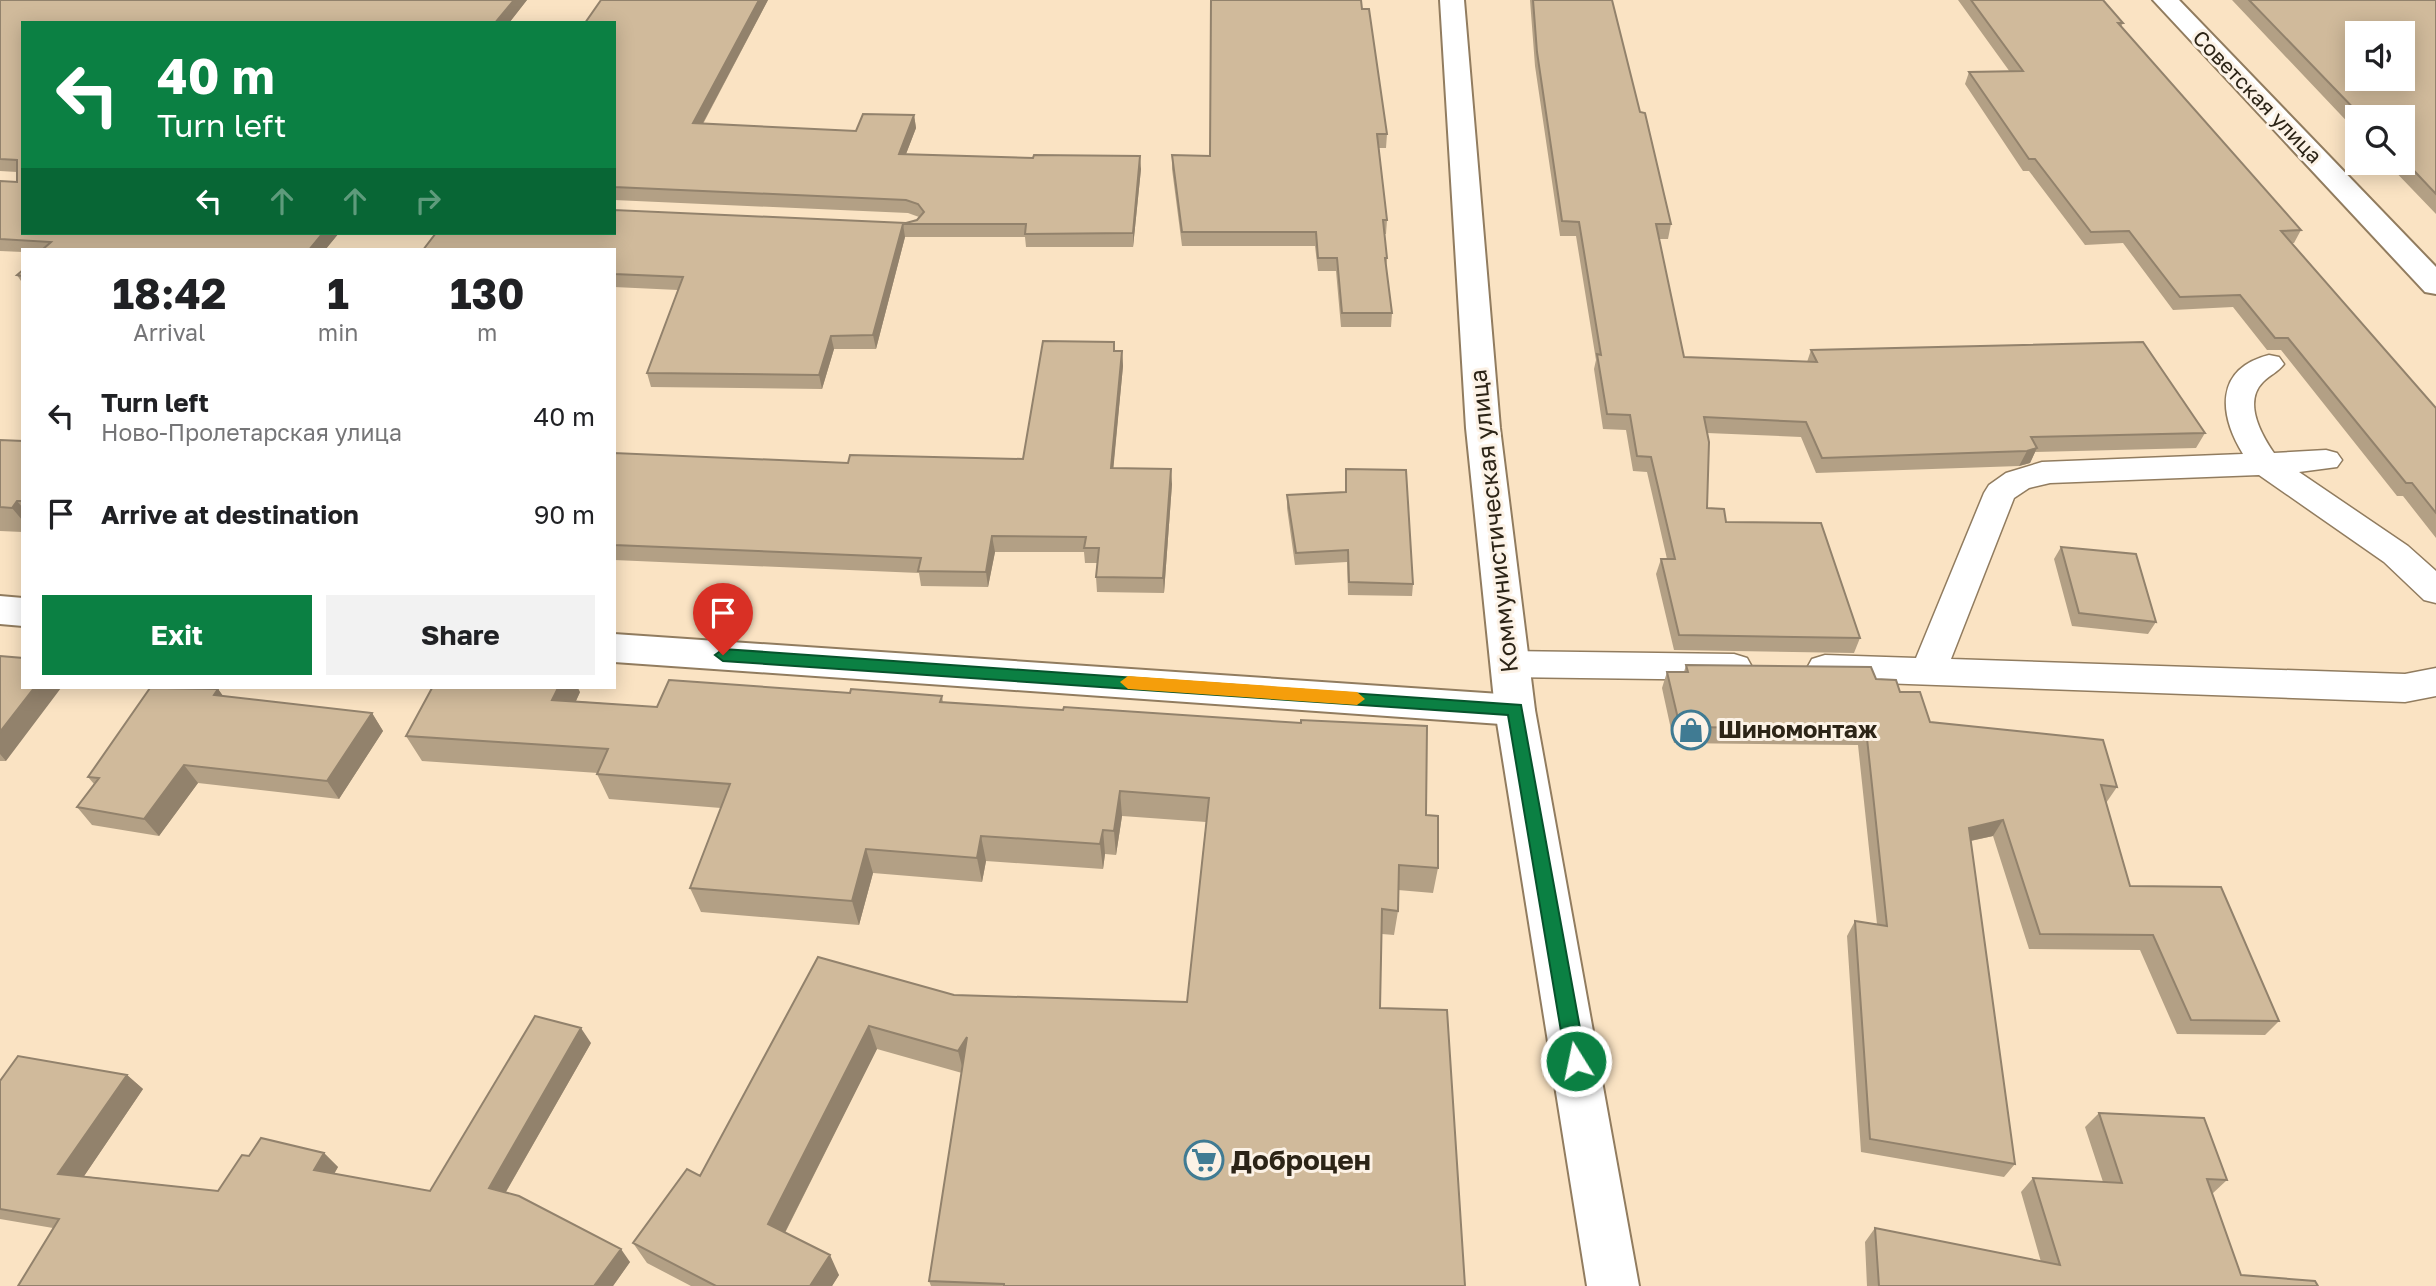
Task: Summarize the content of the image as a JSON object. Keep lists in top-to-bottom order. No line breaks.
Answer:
{"streets":{"main road":["Советская улица","Коммунистическая улица"]},"places":{"shop":["Шиномонтаж"],"supermarket":["Доброцен"]},"page":{"turn":["40 m","Turn left"],"eta":["18:42","Arrival","1","min","130","m"],"list":[{"name":"Turn left","note":"Ново-Пролетарская улица","value":"40 m"},{"name":"Arrive at destination","value":"90 m"}],"buttons":["Exit","Share"]}}
